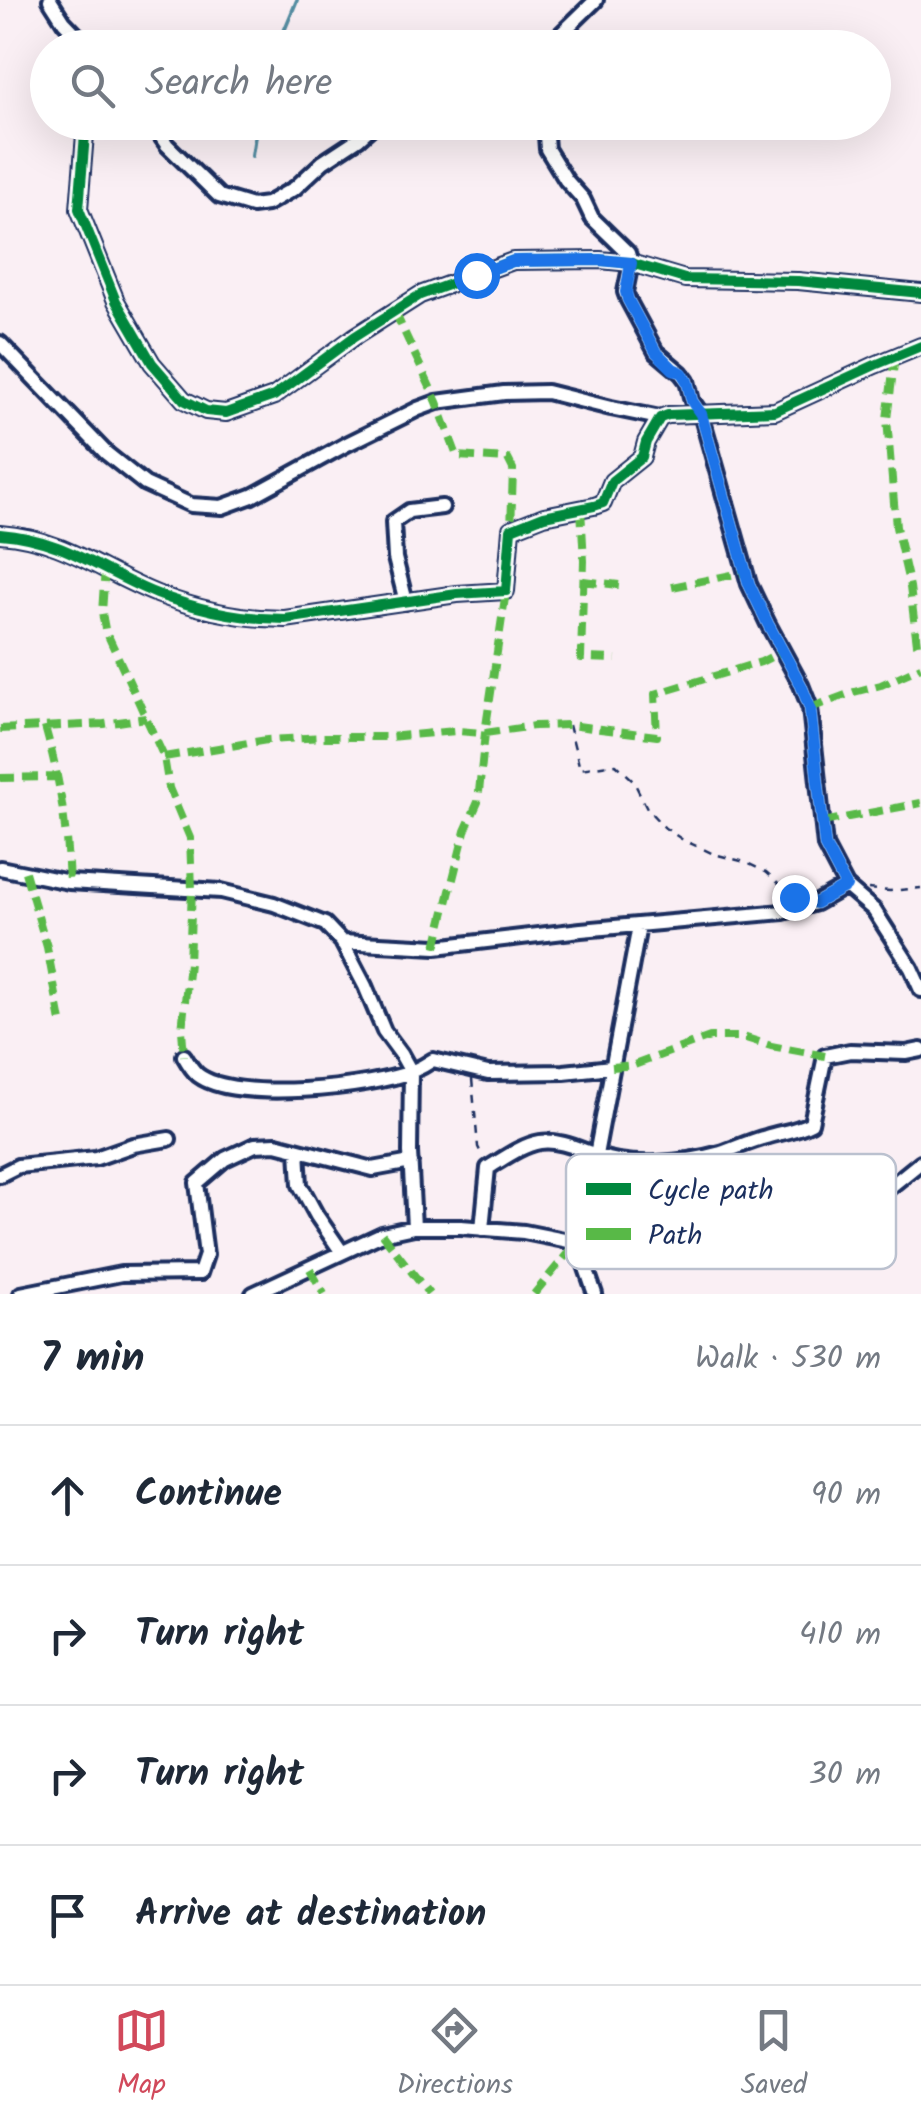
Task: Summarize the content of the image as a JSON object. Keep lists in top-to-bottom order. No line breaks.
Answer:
{"legend":["Cycle path","Path"],"page":{"search":"Search here","heading":["7 min","Walk · 530 m"],"list":[["Continue","90 m"],["Turn right","410 m"],["Turn right","30 m"],"Arrive at destination"],"nav":["Map","Directions","Saved"]}}
